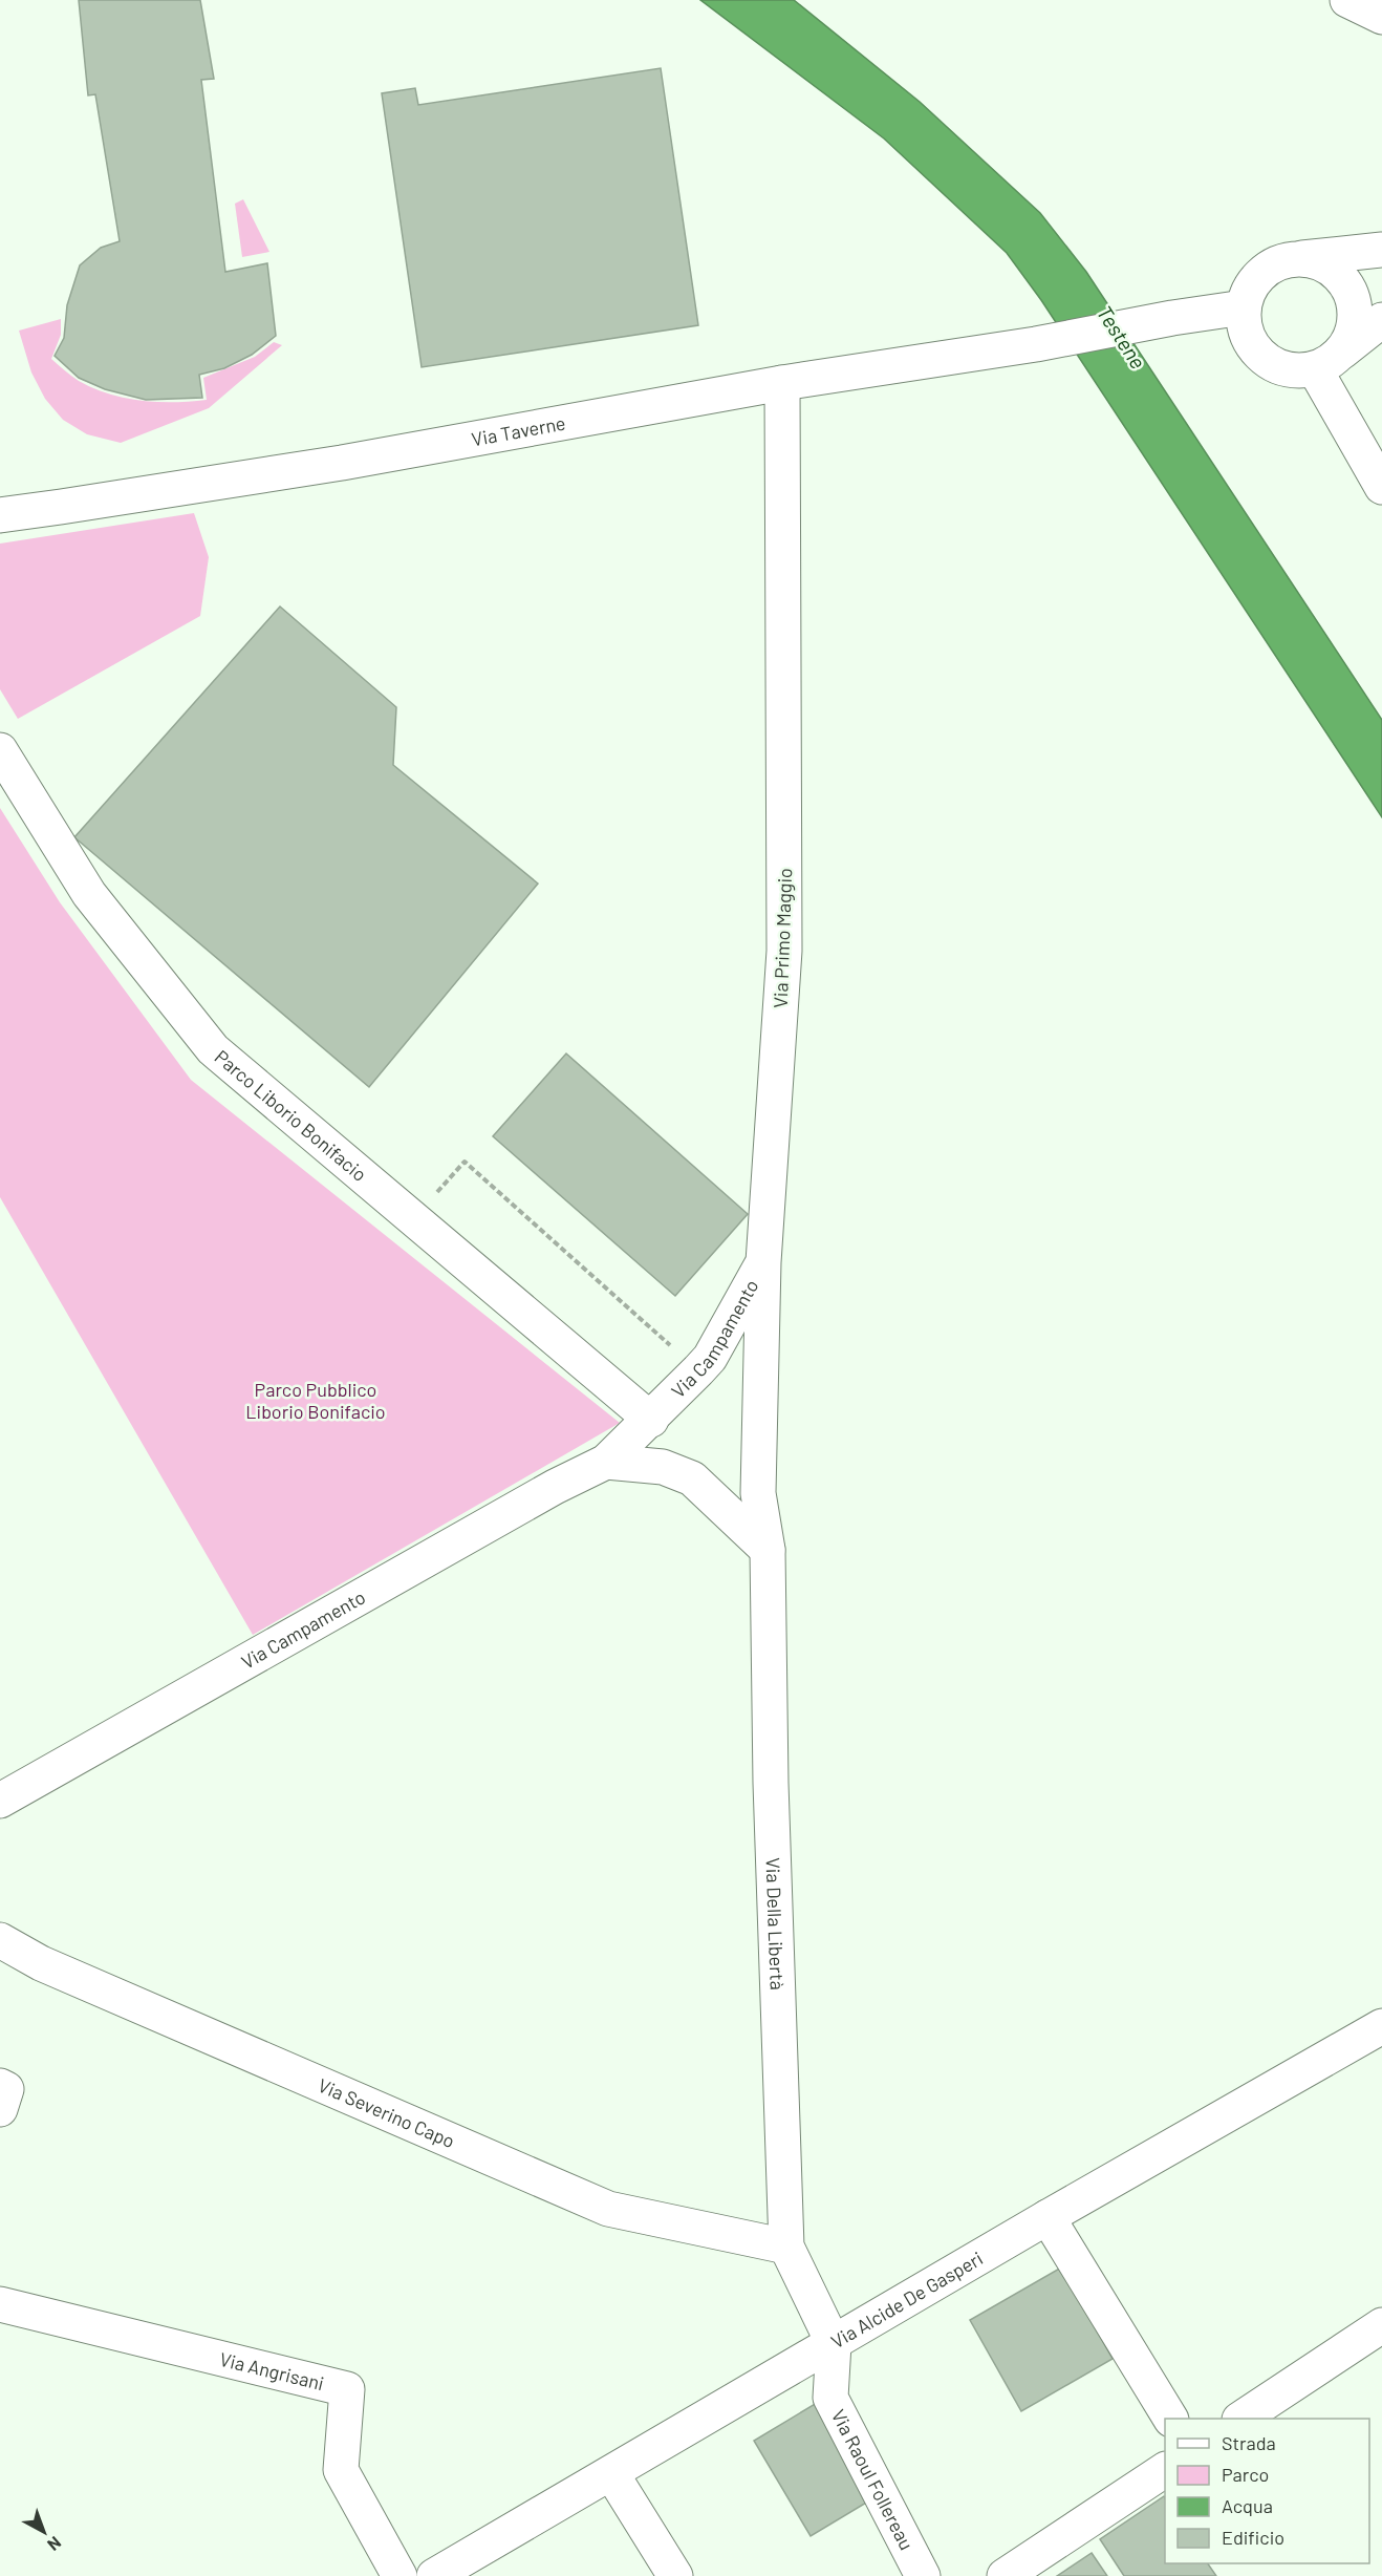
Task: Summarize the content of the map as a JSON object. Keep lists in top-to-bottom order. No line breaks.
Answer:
{"streets":{"street":["Via Taverne","Via Primo Maggio","Parco Liborio Bonifacio","Via Campamento","Via Della Libertà","Via Severino Capo","Via Alcide De Gasperi","Via Angrisani","Via Raoul Follereau"]},"crossings":[["Via Taverne","Via Primo Maggio"],["Via Primo Maggio","Via Campamento"],["Via Primo Maggio","Via Della Libertà"],["Parco Liborio Bonifacio","Via Campamento"],["Via Della Libertà","Via Severino Capo"],["Via Della Libertà","Via Alcide De Gasperi"],["Via Della Libertà","Via Raoul Follereau"],["Via Alcide De Gasperi","Via Raoul Follereau"]],"water":["Testene"],"parks":["Parco Pubblico Liborio Bonifacio"],"legend":["Strada","Parco","Acqua","Edificio"],"north":"bottom right"}
